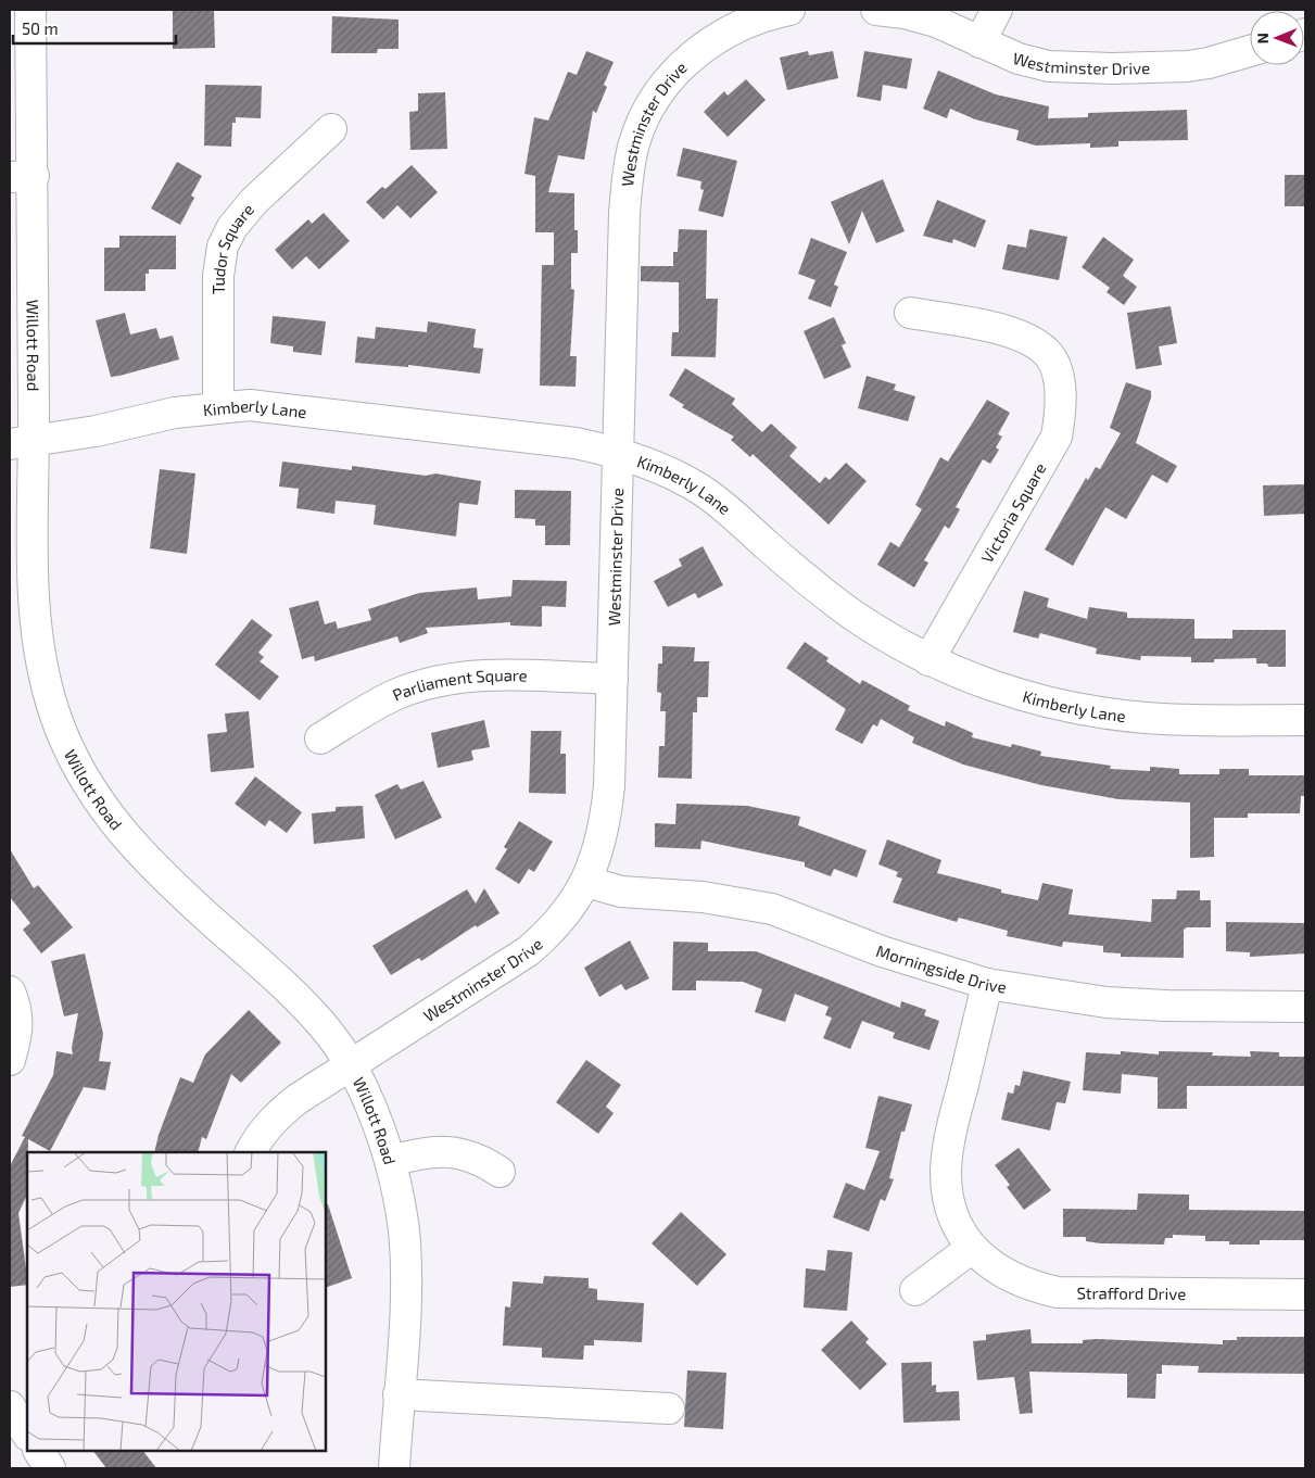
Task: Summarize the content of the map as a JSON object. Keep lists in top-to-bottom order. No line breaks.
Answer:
{"streets":{"street":["Westminster Drive","Tudor Square","Willott Road","Kimberly Lane","Victoria Square","Parliament Square","Morningside Drive","Strafford Drive"]},"crossings":[["Westminster Drive","Willott Road"],["Westminster Drive","Kimberly Lane"],["Westminster Drive","Parliament Square"],["Westminster Drive","Morningside Drive"],["Tudor Square","Kimberly Lane"],["Willott Road","Kimberly Lane"],["Kimberly Lane","Victoria Square"],["Morningside Drive","Strafford Drive"]],"scale_bar":"50 m","north":"left"}
